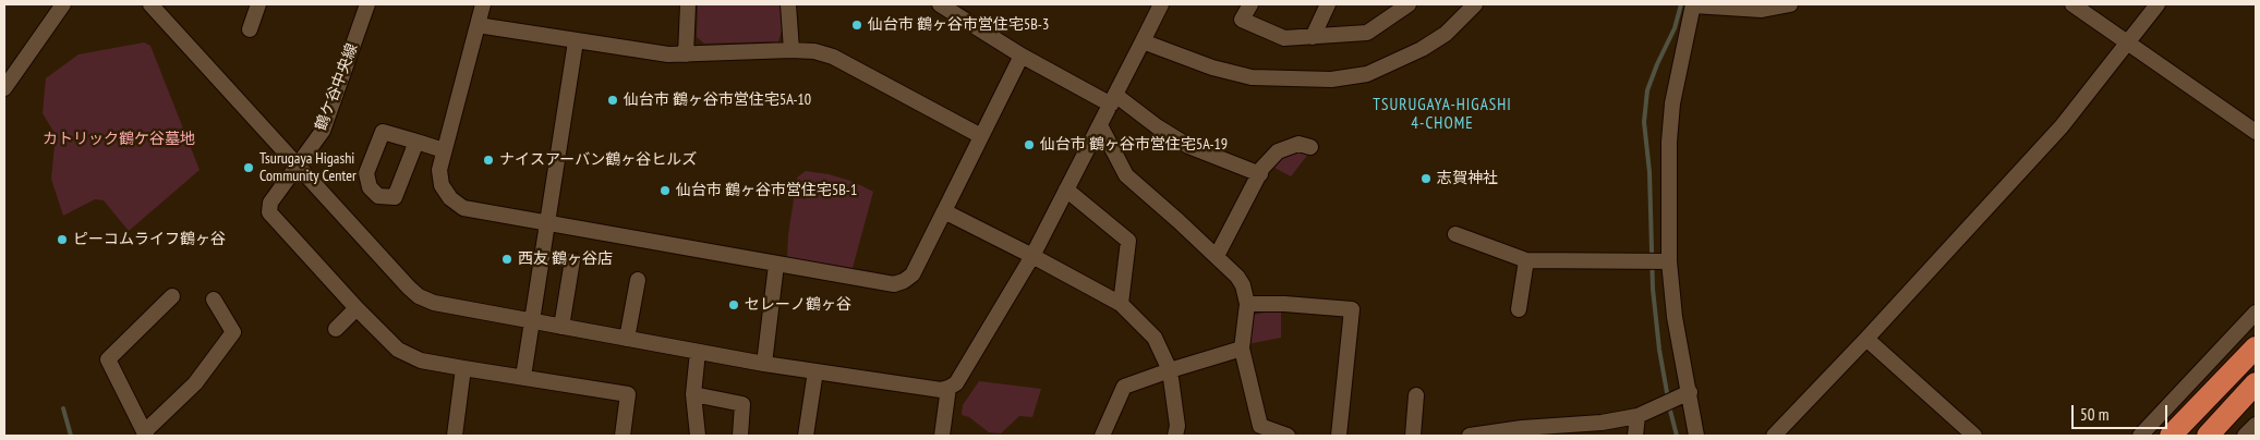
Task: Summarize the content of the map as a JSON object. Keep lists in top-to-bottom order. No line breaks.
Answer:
{"streets":{"street":["鶴ケ谷中央線"]},"districts":["TSURUGAYA-HIGASHI 4-CHOME"],"parks":["カトリック鶴ケ谷墓地"],"places":["仙台市 鶴ヶ谷市営住宅5B-3","仙台市 鶴ヶ谷市営住宅5A-10","仙台市 鶴ヶ谷市営住宅5A-19","ナイスアーバン鶴ヶ谷ヒルズ","Tsurugaya Higashi Community Center","志賀神社","仙台市 鶴ヶ谷市営住宅5B-1","ピーコムライフ鶴ヶ谷","西友 鶴ヶ谷店","セレーノ鶴ヶ谷"],"scale_bar":"50 m"}
